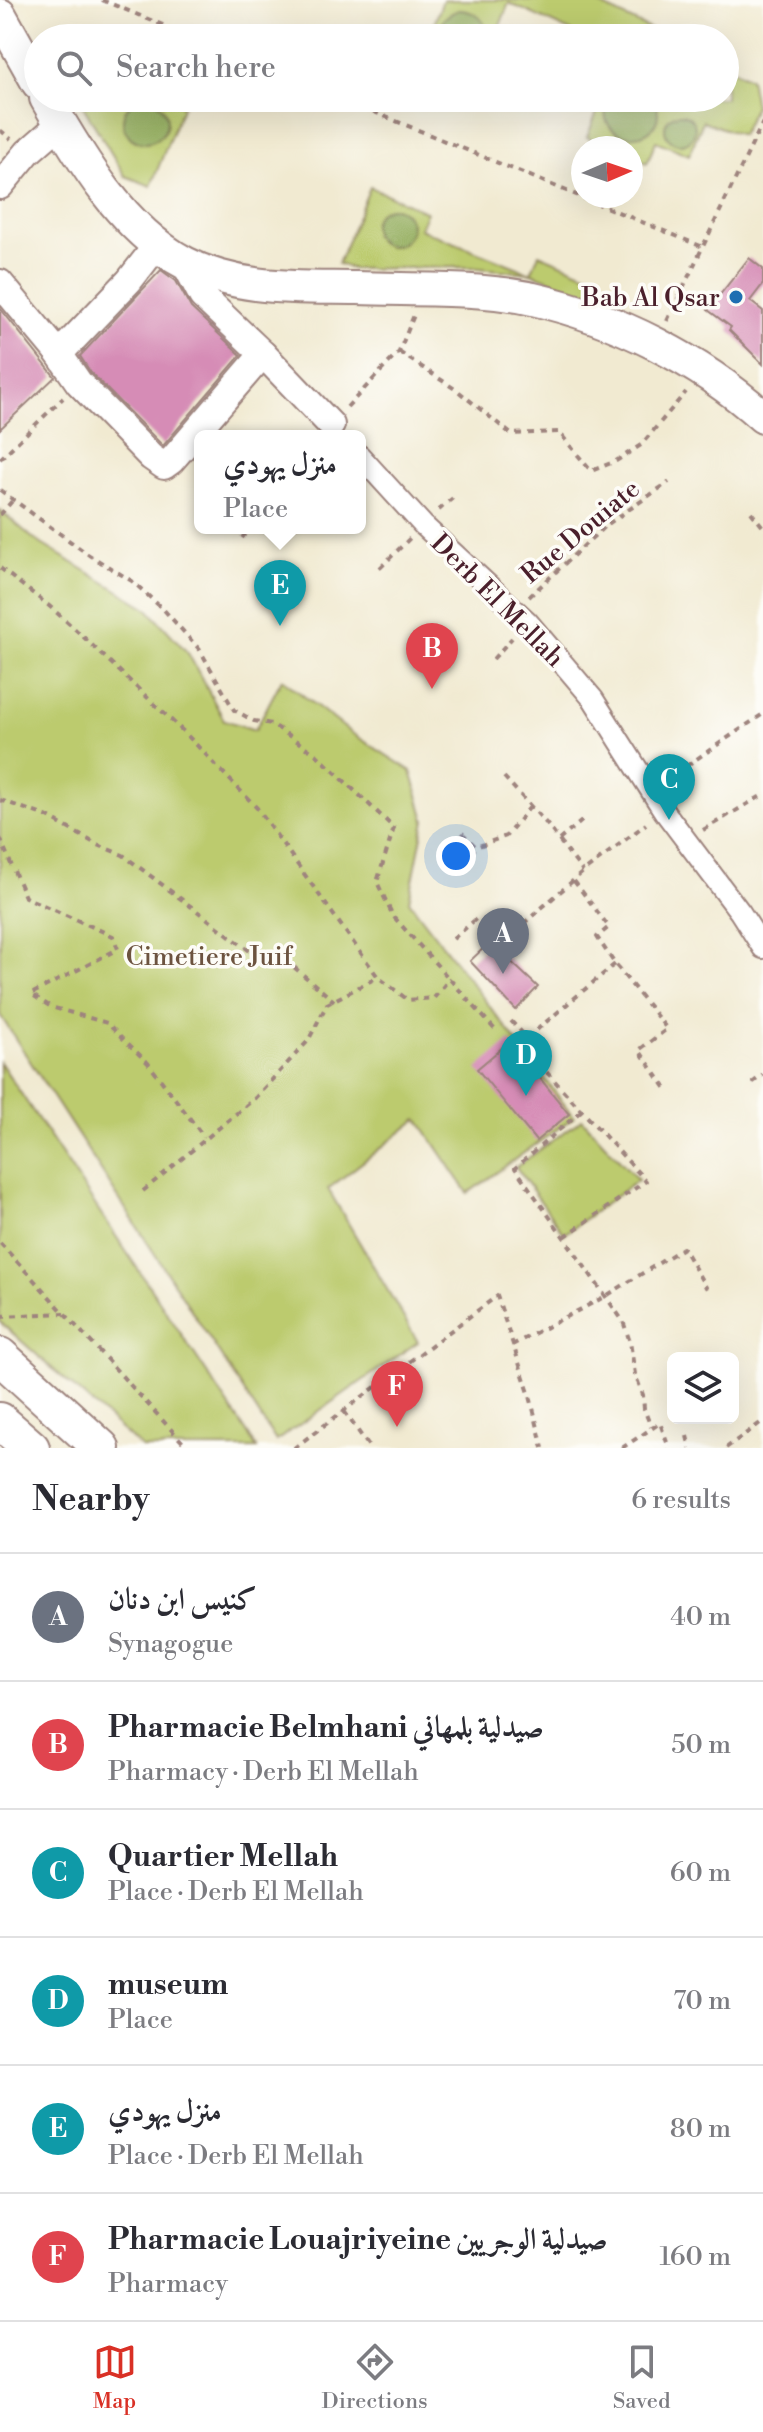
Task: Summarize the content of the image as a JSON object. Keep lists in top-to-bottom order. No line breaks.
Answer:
{"streets":{"street":["Derb El Mellah"],"path":["Rue Douiate"]},"crossings":[["Rue Douiate","Derb El Mellah"]],"parks":["Cimetiere Juif"],"places":["Bab Al Qsar"],"north":"right","page":{"search":"Search here","popup":["منزل يهودي","Place"],"pins":["E","B","C","A","D","F"],"heading":["Nearby","6 results"],"list":[{"mark":"A","name":"كنيس ابن دنان","note":"Synagogue","value":"40 m"},{"mark":"B","name":"Pharmacie Belmhani صيدلية بلمهاني","note":"Pharmacy · Derb El Mellah","value":"50 m"},{"mark":"C","name":"Quartier Mellah","note":"Place · Derb El Mellah","value":"60 m"},{"mark":"D","name":"museum","note":"Place","value":"70 m"},{"mark":"E","name":"منزل يهودي","note":"Place · Derb El Mellah","value":"80 m"},{"mark":"F","name":"Pharmacie Louajriyeine صيدلية الوجريين","note":"Pharmacy","value":"160 m"}],"nav":["Map","Directions","Saved"]}}
